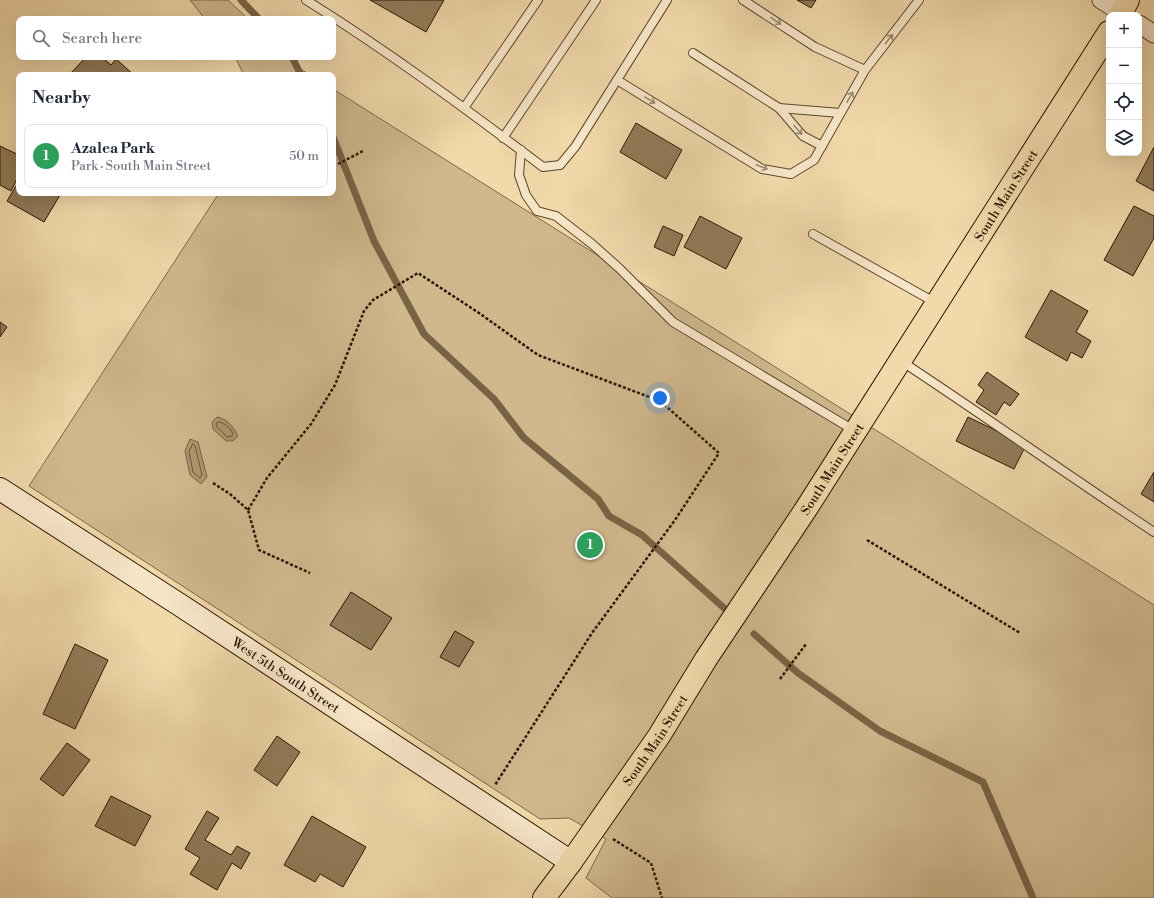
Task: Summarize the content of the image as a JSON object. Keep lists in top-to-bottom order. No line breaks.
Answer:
{"streets":{"main road":["South Main Street"],"street":["West 5th South Street"]},"crossings":[["South Main Street","West 5th South Street"]],"page":{"map_buttons":["+","−"],"search":"Search here","heading":"Nearby","list":[{"mark":"1","name":"Azalea Park","note":"Park · South Main Street","value":"50 m"}],"pins":"1"}}
